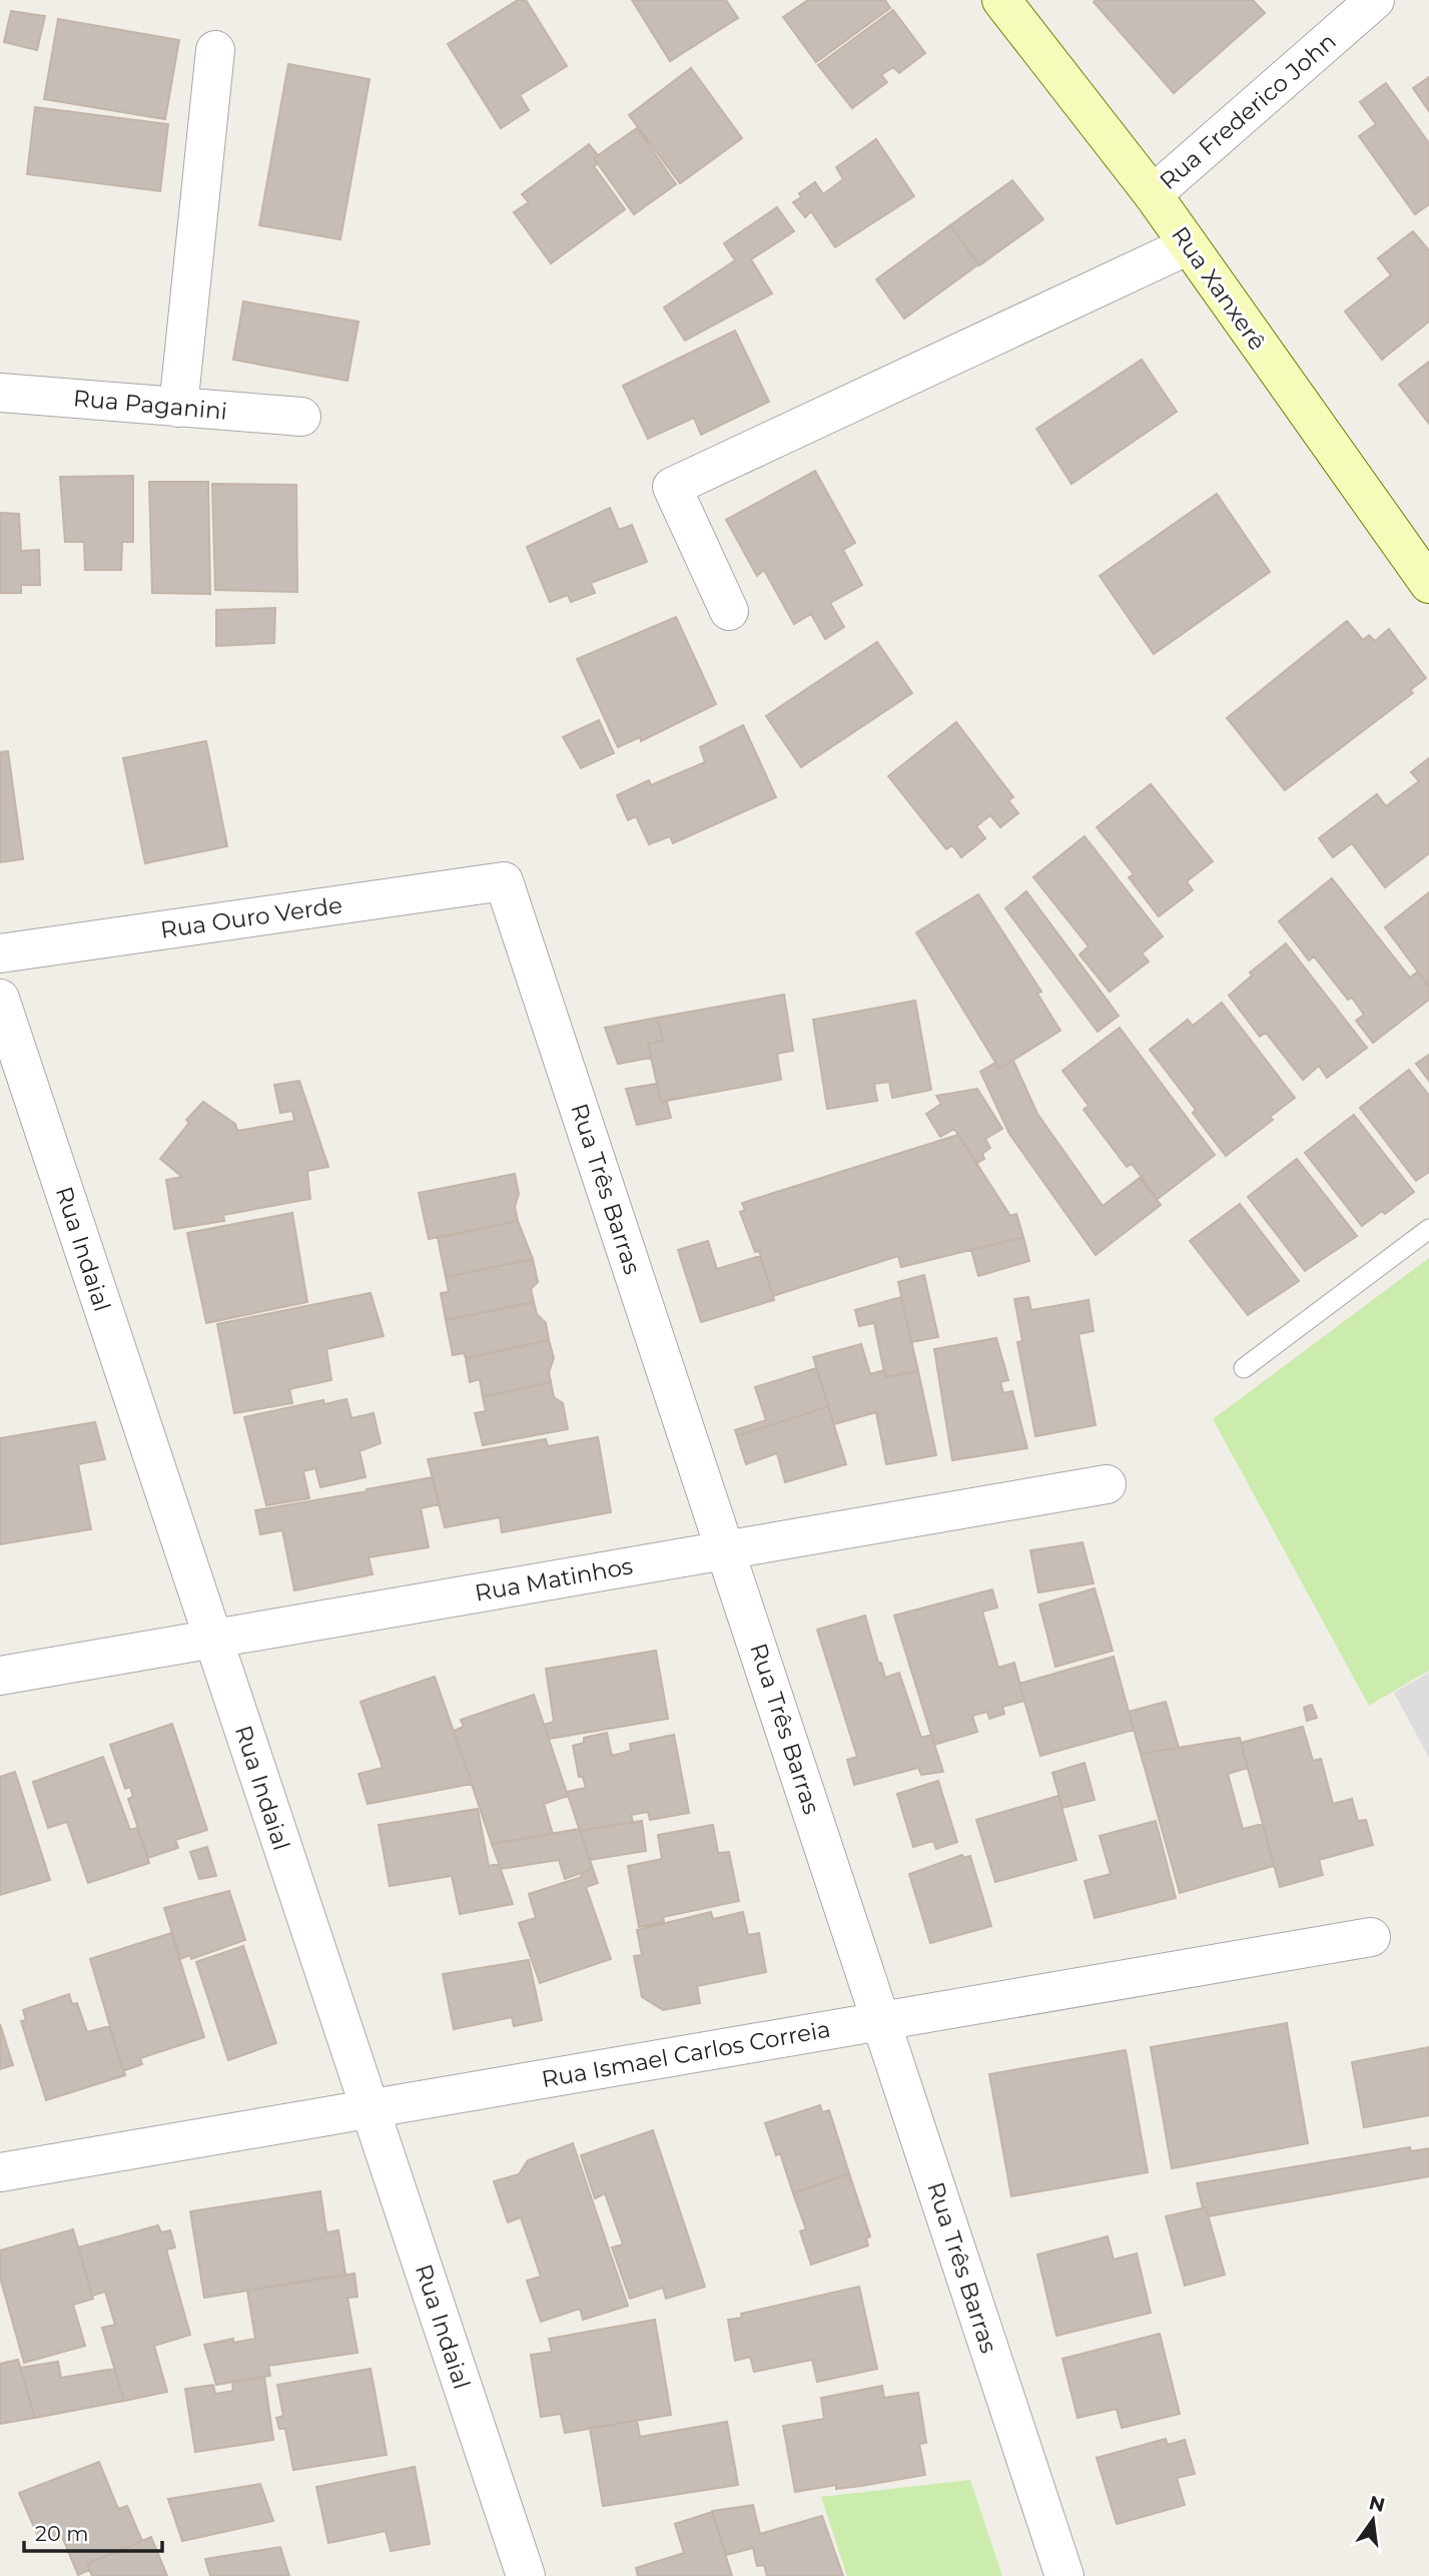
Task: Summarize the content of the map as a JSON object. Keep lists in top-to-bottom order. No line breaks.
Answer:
{"streets":{"street":["Rua Frederico John","Rua Xanxerê","Rua Paganini","Rua Ouro Verde","Rua Três Barras","Rua Indaial","Rua Matinhos","Rua Ismael Carlos Correia"]},"crossings":[["Rua Frederico John","Rua Xanxerê"],["Rua Ouro Verde","Rua Três Barras"],["Rua Três Barras","Rua Matinhos"],["Rua Três Barras","Rua Ismael Carlos Correia"],["Rua Indaial","Rua Matinhos"],["Rua Indaial","Rua Ismael Carlos Correia"]],"scale_bar":"20 m","north":"top"}
